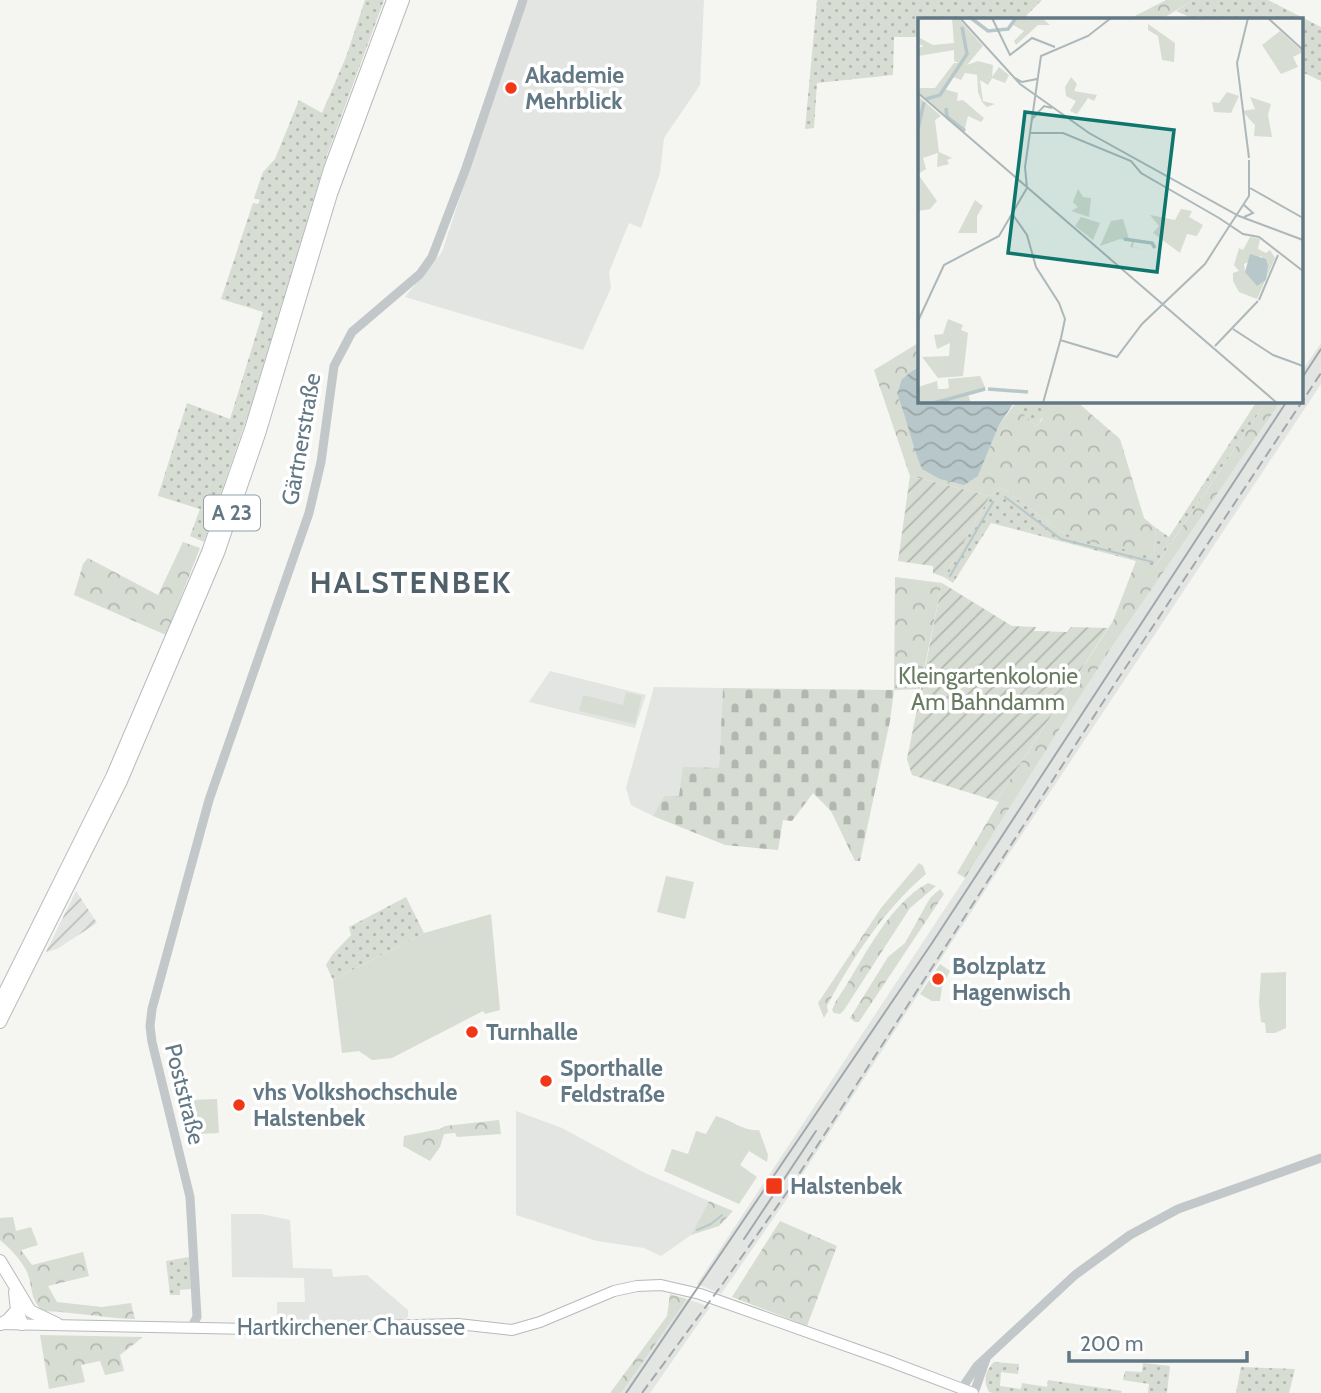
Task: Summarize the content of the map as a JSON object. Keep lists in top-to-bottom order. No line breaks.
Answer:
{"streets":{"highway":["A 23"],"main road":["Hartkirchener Chaussee"],"street":["Gärtnerstraße","Poststraße"]},"crossings":[["Gärtnerstraße","Poststraße"],["Poststraße","Hartkirchener Chaussee"]],"districts":["HALSTENBEK"],"parks":["Kleingartenkolonie Am Bahndamm"],"places":{"other":["Akademie Mehrblick","Bolzplatz Hagenwisch","Turnhalle","Sporthalle Feldstraße","vhs Volkshochschule Halstenbek"],"transit":["Halstenbek"]},"scale_bar":"200 m"}
